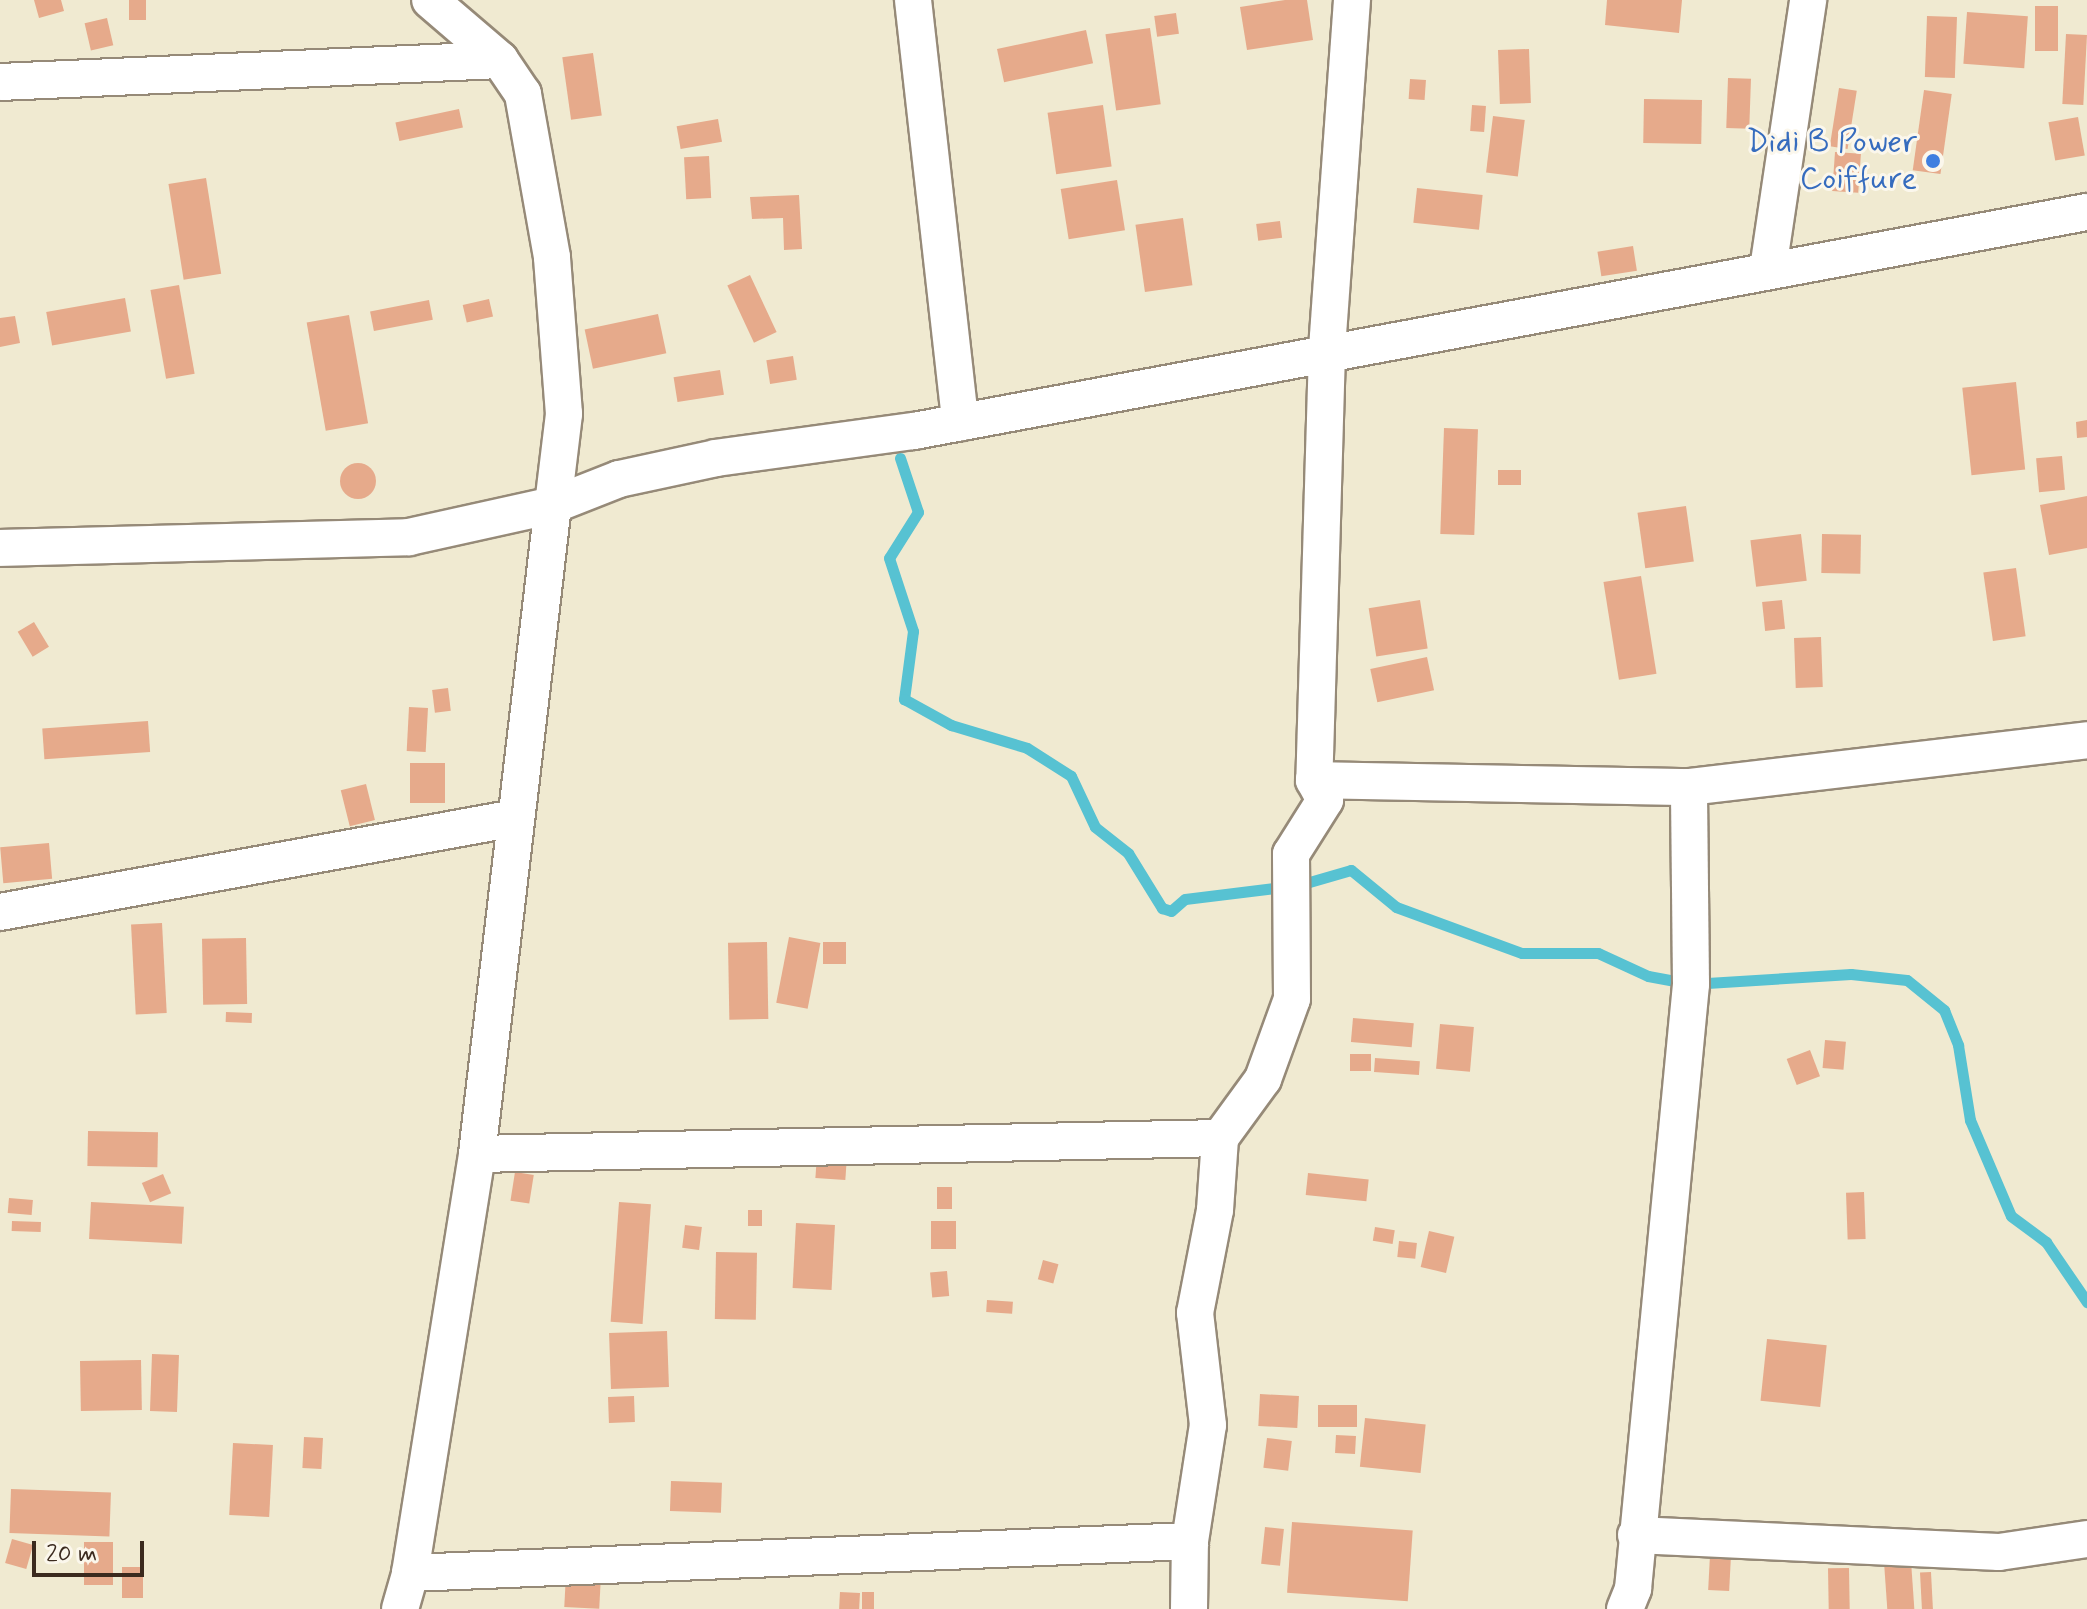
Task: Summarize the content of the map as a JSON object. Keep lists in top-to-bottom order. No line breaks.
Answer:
{"places":["Didi B Power Coiffure"],"scale_bar":"20 m"}
